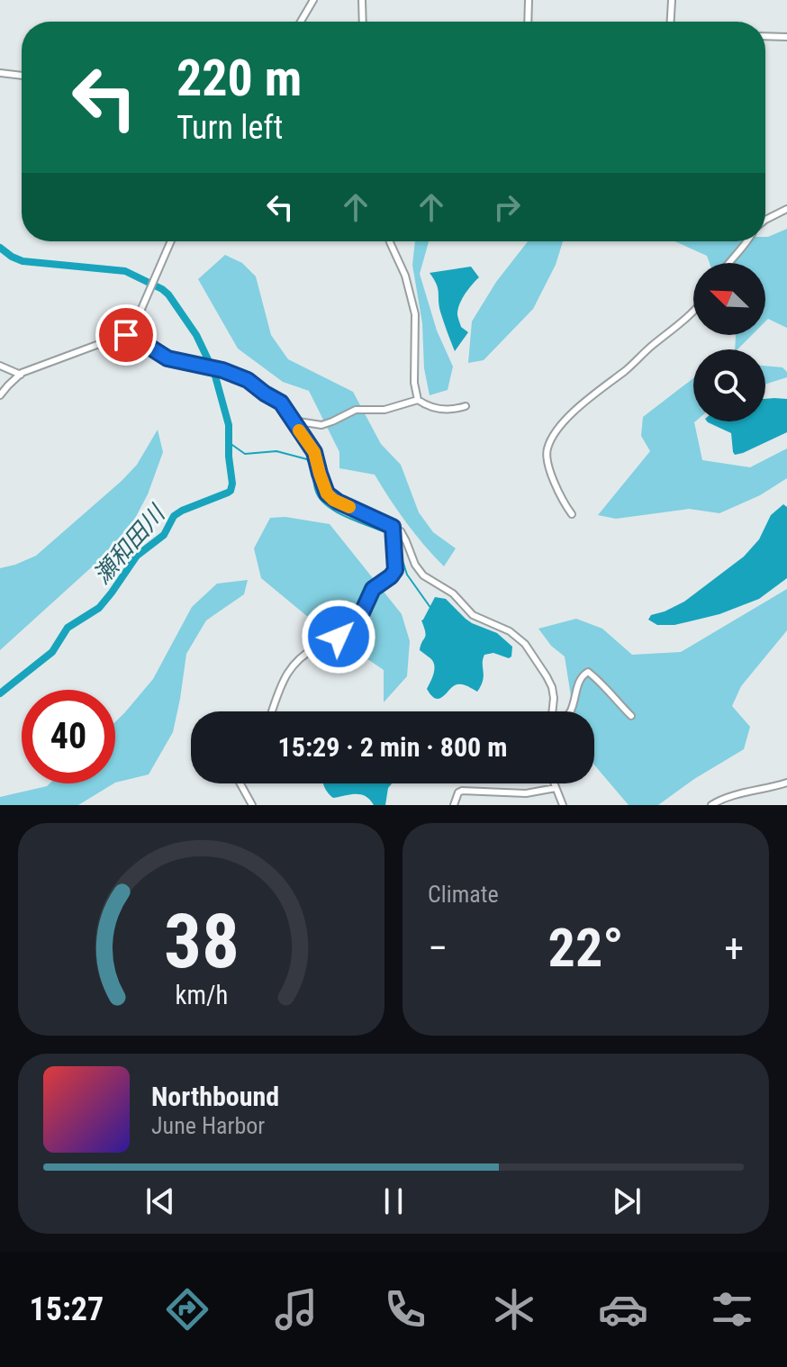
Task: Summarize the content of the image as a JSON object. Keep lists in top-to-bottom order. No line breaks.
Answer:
{"water":["瀬和田川"],"north":"top left","page":{"turn":["220 m","Turn left"],"limit":"40","trip":"15:29 · 2 min · 800 m","tile":"Climate","heat":["−","22°","+"],"song":["Northbound","June Harbor"],"tabs":"15:27","gauge":["38","km/h"]}}
